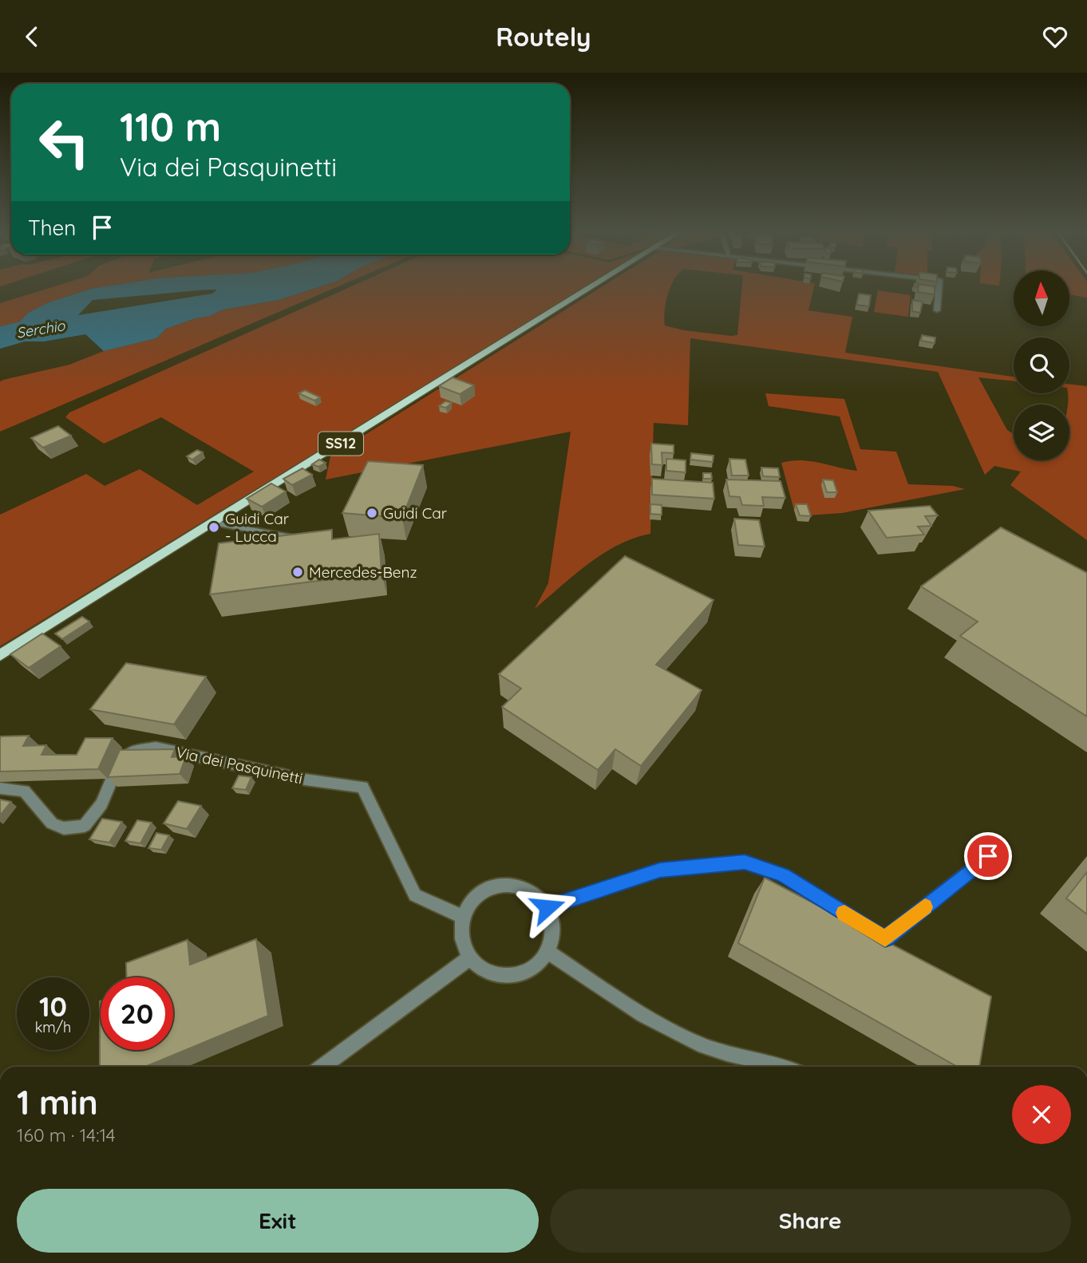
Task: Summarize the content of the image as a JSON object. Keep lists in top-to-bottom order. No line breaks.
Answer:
{"streets":{"main road":["SS12"],"street":["Via dei Pasquinetti"]},"water":["Serchio"],"places":["Guidi Car","Guidi Car - Lucca","Mercedes-Benz"],"north":"top","page":{"header":"Routely","turn":["110 m","Via dei Pasquinetti"],"then":"Then","speed":"10 km/h","limit":"20","heading":["1 min","160 m · 14:14"],"buttons":["Exit","Share"]}}
